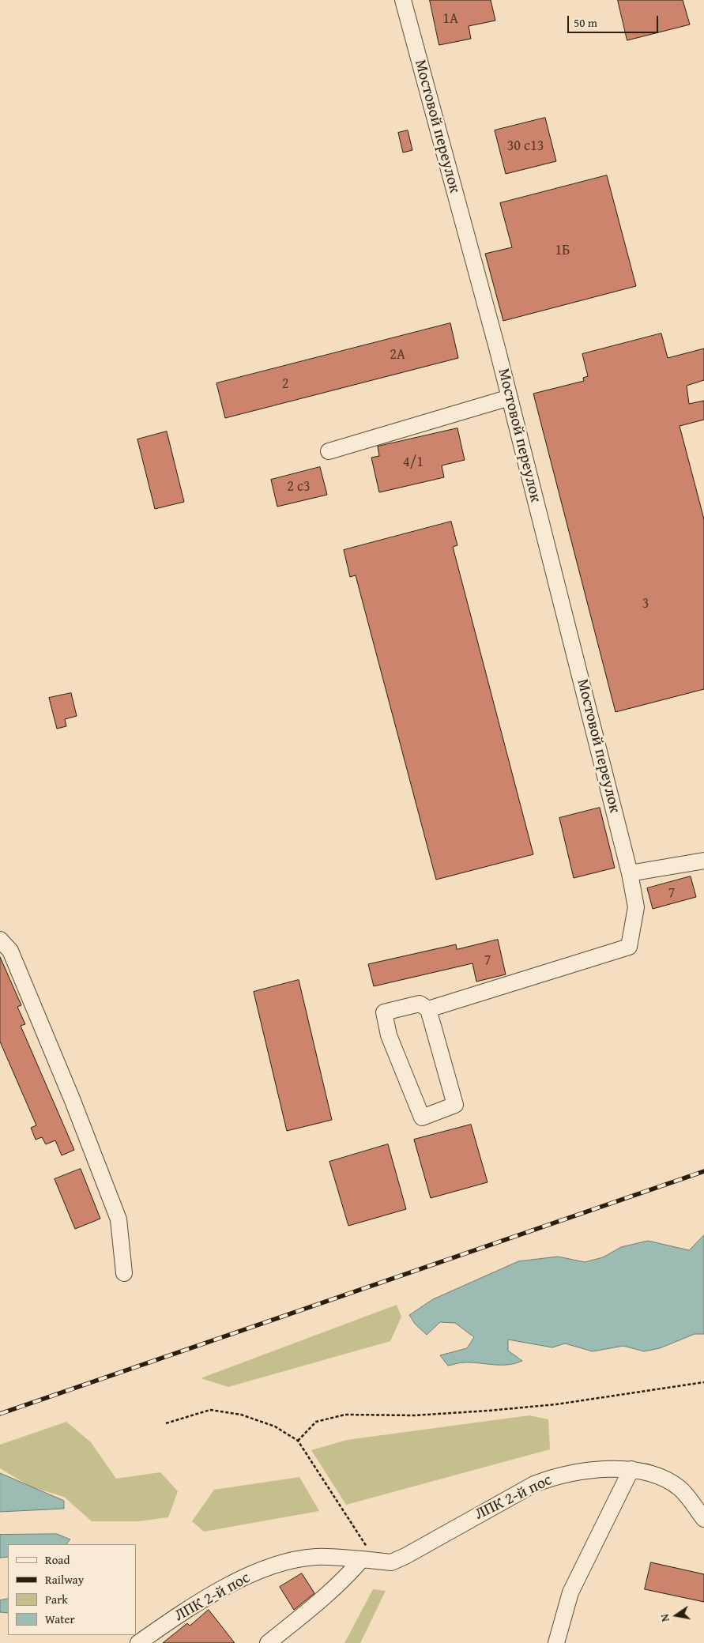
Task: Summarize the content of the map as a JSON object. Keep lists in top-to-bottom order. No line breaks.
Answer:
{"streets":{"street":["Мостовой переулок","ЛПК 2-й пос"]},"house_numbers":["1А","30 с13","1Б","2А","2","4/1","2 с3","3","7","7"],"legend":["Road","Railway","Park","Water"],"scale_bar":"50 m","north":"left"}
